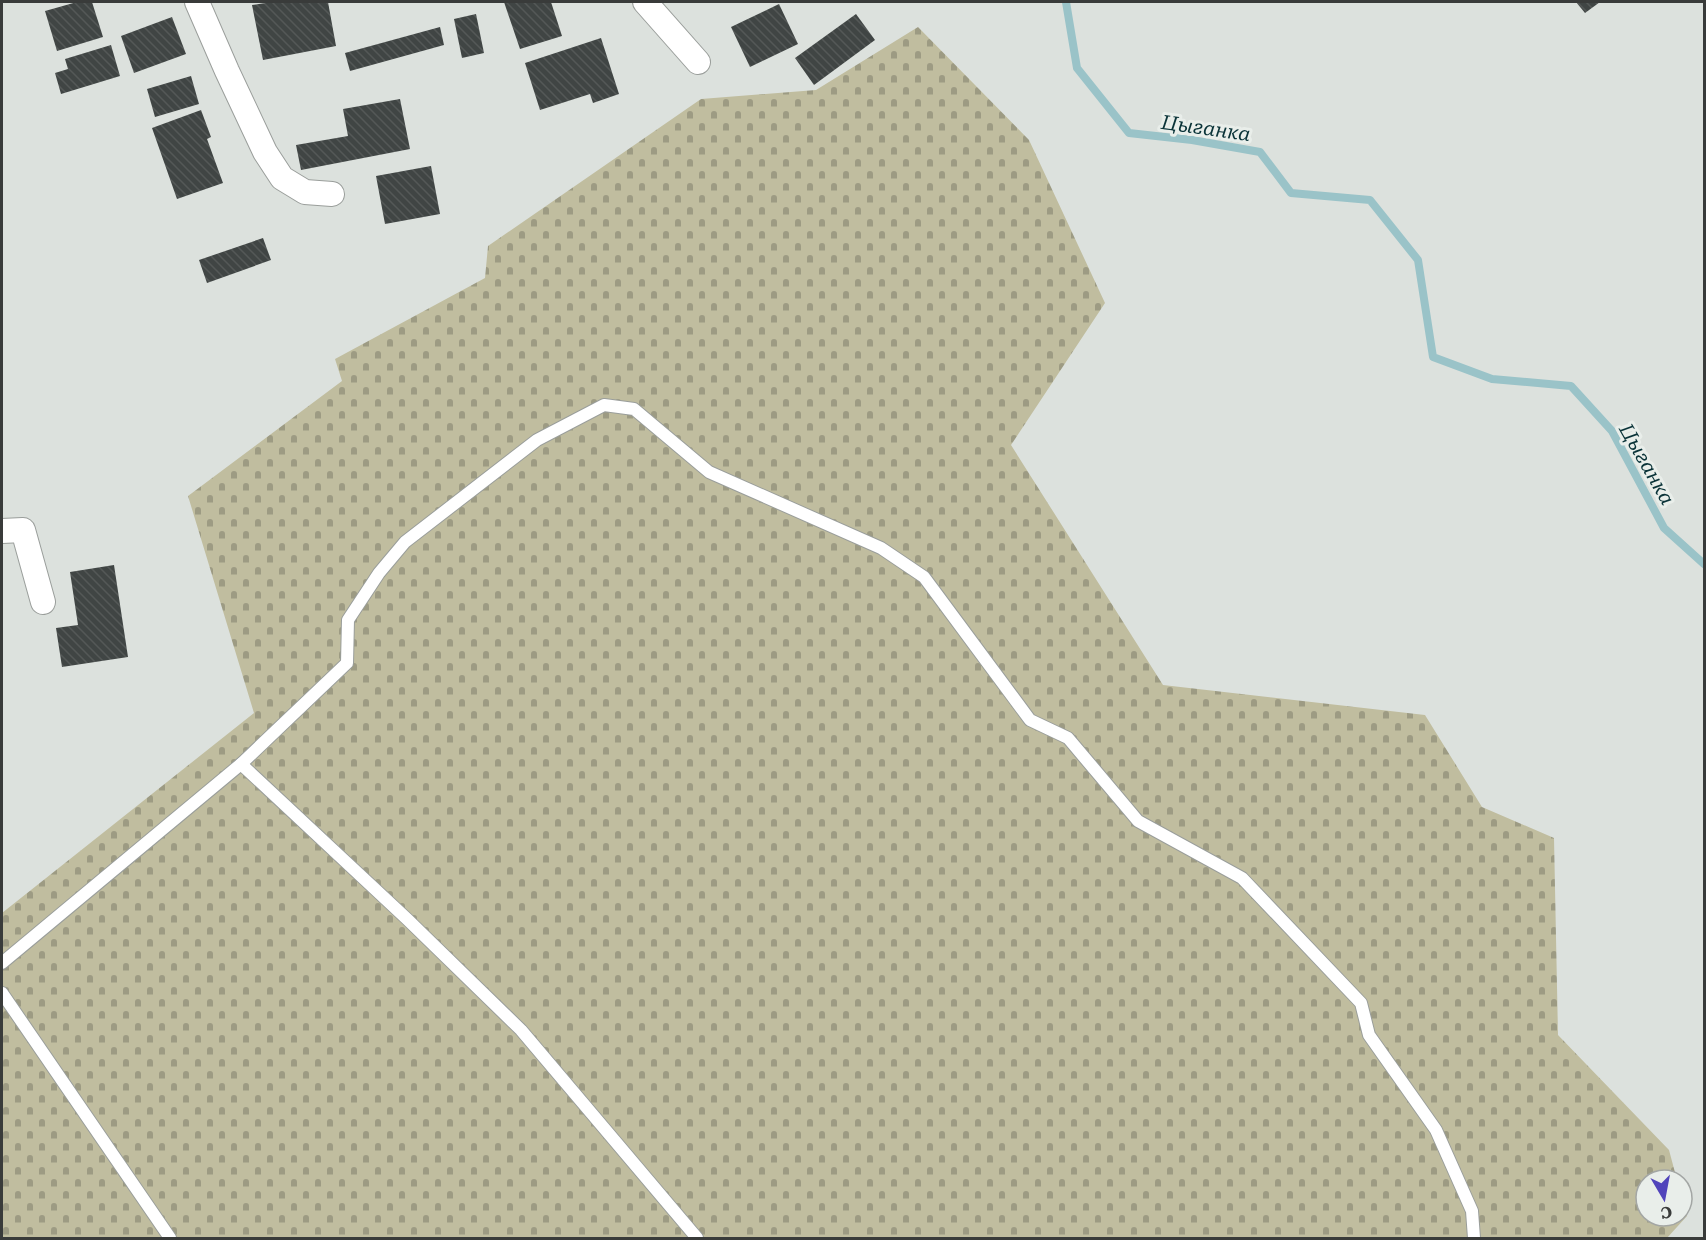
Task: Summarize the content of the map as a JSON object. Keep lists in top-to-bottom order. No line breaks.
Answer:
{"water":["Цыганка"],"north":"bottom"}
